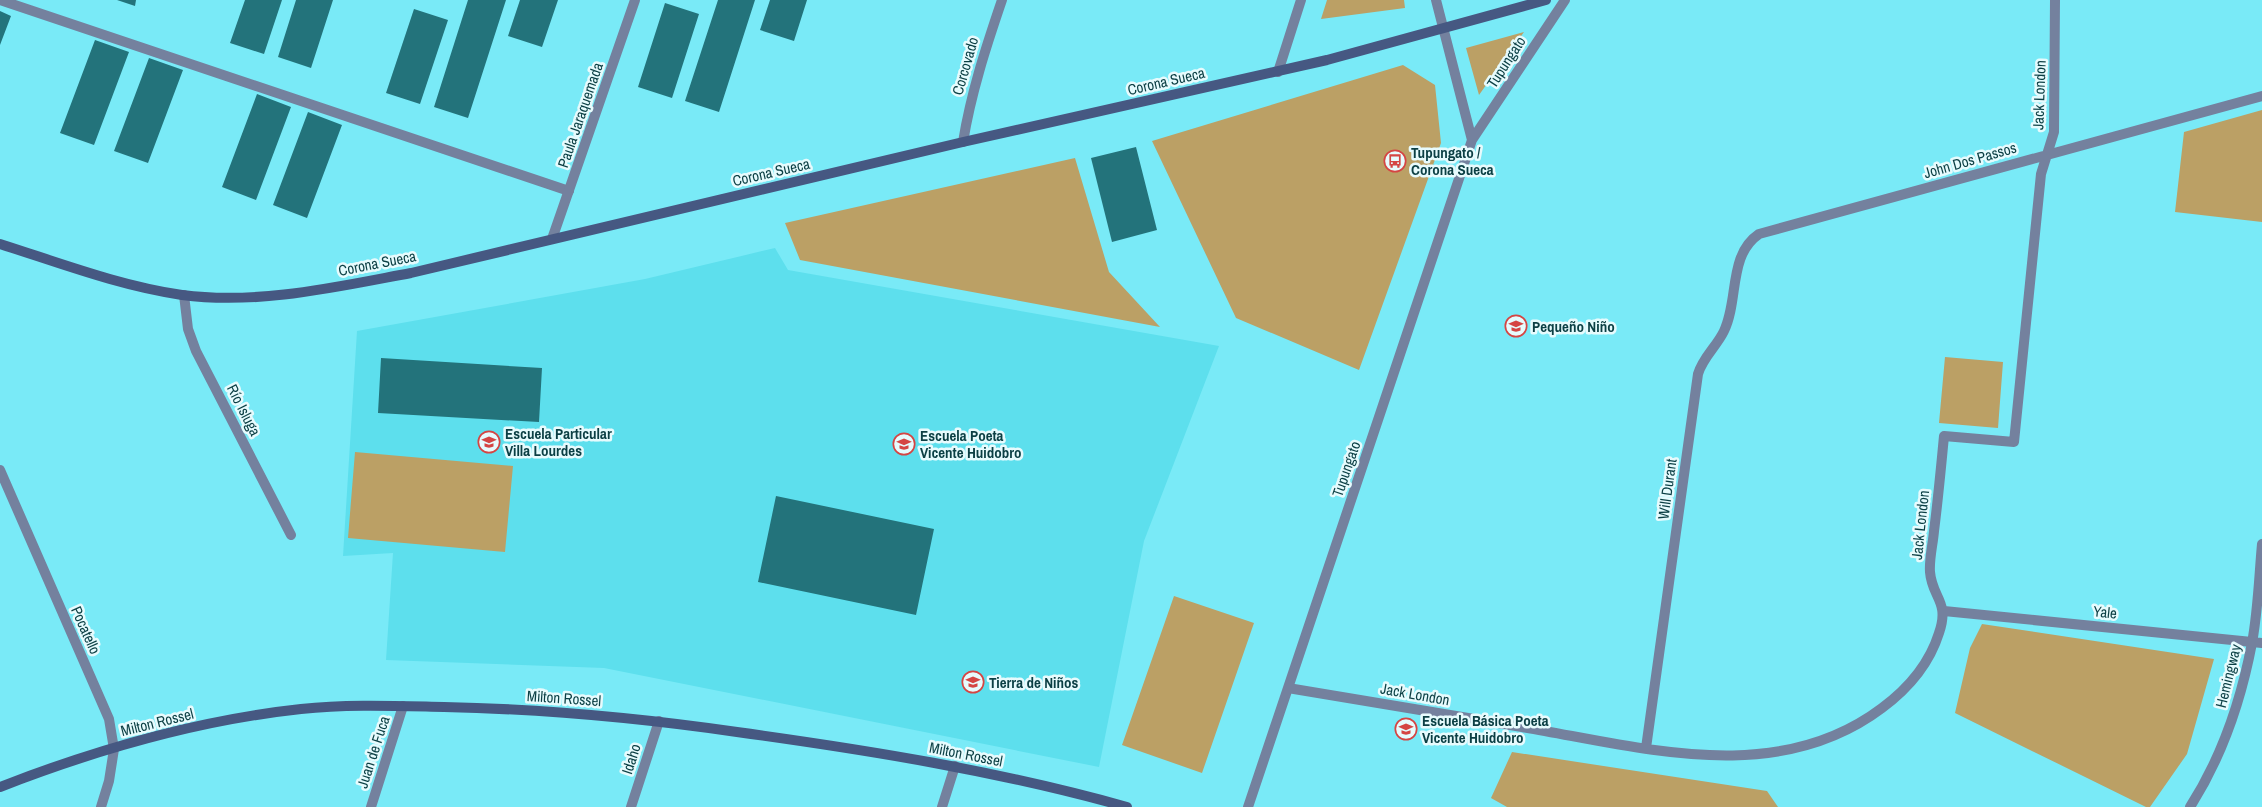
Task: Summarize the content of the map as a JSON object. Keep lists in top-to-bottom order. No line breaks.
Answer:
{"streets":{"street":["Tupungato","Corcovado","Corona Sueca","Jack London","Paula Jaraquemada","John Dos Passos","Río Isluga","Will Durant","Yale","Pocatello","Hemingway","Milton Rossel","Juan de Fuca","Idaho"]},"crossings":[["Tupungato","Jack London"],["Corcovado","Corona Sueca"],["Corona Sueca","Paula Jaraquemada"],["Corona Sueca","Río Isluga"],["Jack London","John Dos Passos"],["Jack London","Will Durant"],["Jack London","Yale"],["John Dos Passos","Will Durant"],["Yale","Hemingway"],["Pocatello","Milton Rossel"],["Milton Rossel","Juan de Fuca"],["Milton Rossel","Idaho"]],"places":{"bus stop":["Tupungato / Corona Sueca"],"school or university":["Pequeño Niño","Escuela Particular Villa Lourdes","Escuela Poeta Vicente Huidobro","Tierra de Niños","Escuela Básica Poeta Vicente Huidobro"]}}
